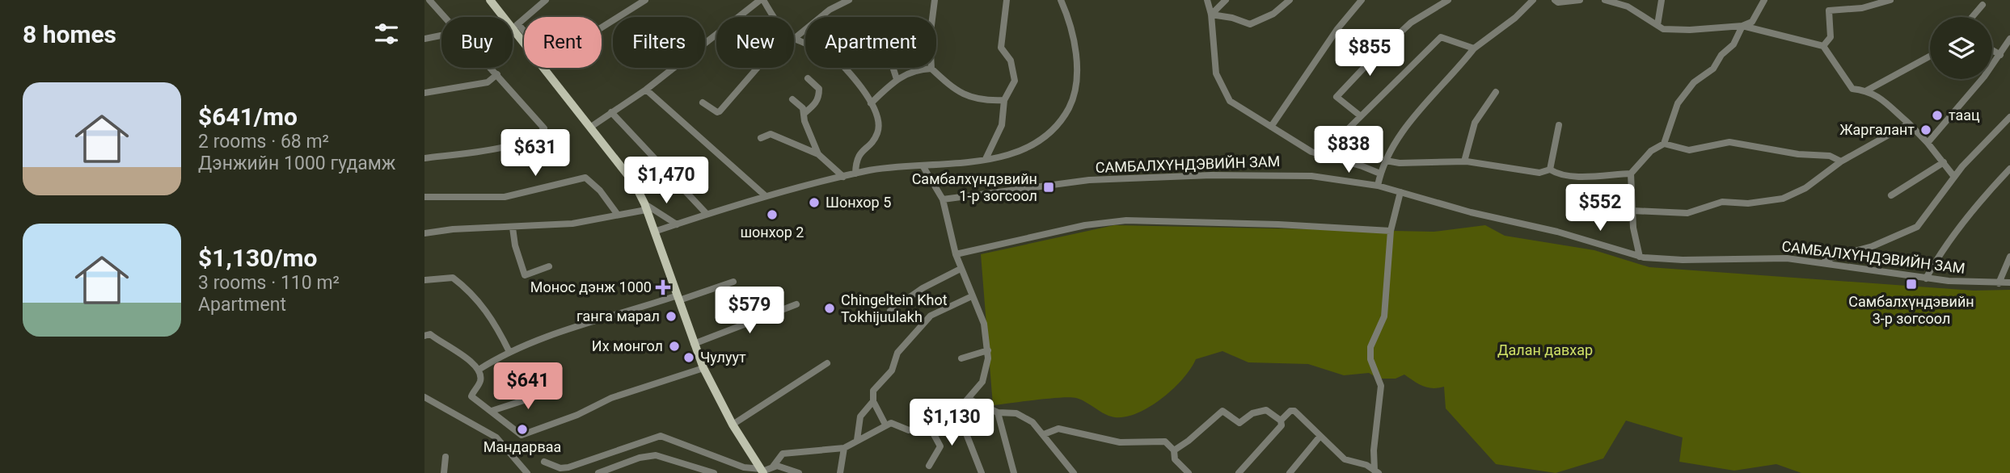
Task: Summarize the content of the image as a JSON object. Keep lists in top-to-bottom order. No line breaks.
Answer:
{"streets":{"street":["САМБАЛХҮНДЭВИЙН ЗАМ"]},"parks":["Далан давхар"],"places":{"other":["таац","Жаргалант","Шонхор 5","шонхор 2","Chingeltein Khot Tokhijuulakh","ганга марал","Их монгол","Чулуут","Мандарваа"],"transit":["Самбалхүндэвийн 1-р зогсоол","Самбалхүндэвийн 3-р зогсоол"],"health":["Монос дэнж 1000"]},"page":{"heading":"8 homes","chip":["Buy","Rent","Filters","New","Apartment"],"price":["$855","$838","$631","$1,470","$552","$579","$641","$1,130"],"list":[{"name":"$641/mo","note":"2 rooms · 68 m² · Дэнжийн 1000 гудамж"},{"name":"$1,130/mo","note":"3 rooms · 110 m² · Apartment"}]}}
